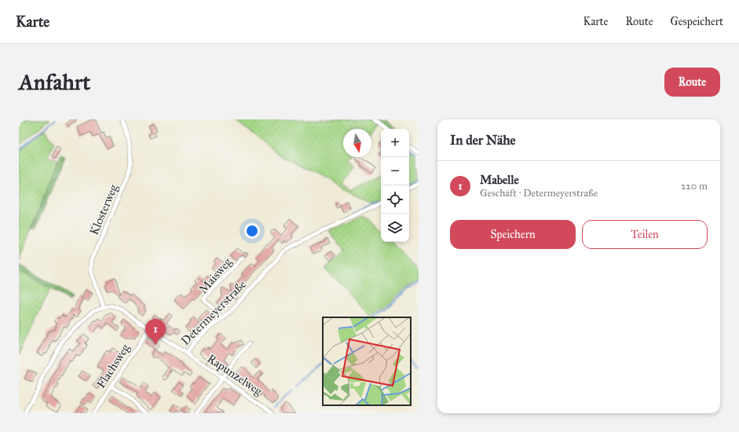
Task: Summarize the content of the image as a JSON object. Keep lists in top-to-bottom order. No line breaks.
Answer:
{"streets":{"street":["Klosterweg","Maisweg","Determeyerstraße","Flachsweg","Rapunzelweg"]},"crossings":[["Klosterweg","Determeyerstraße"],["Maisweg","Determeyerstraße"],["Determeyerstraße","Flachsweg"],["Determeyerstraße","Rapunzelweg"]],"north":"bottom","page":{"header":"Karte","nav":["Karte","Route","Gespeichert"],"buttons":["Route",["Speichern","Teilen"]],"title":"Anfahrt","heading":"In der Nähe","map_buttons":["+","−"],"list":[{"mark":"1","name":"Mabelle","note":"Geschäft · Determeyerstraße","value":"220 m"}],"pins":"1"}}
